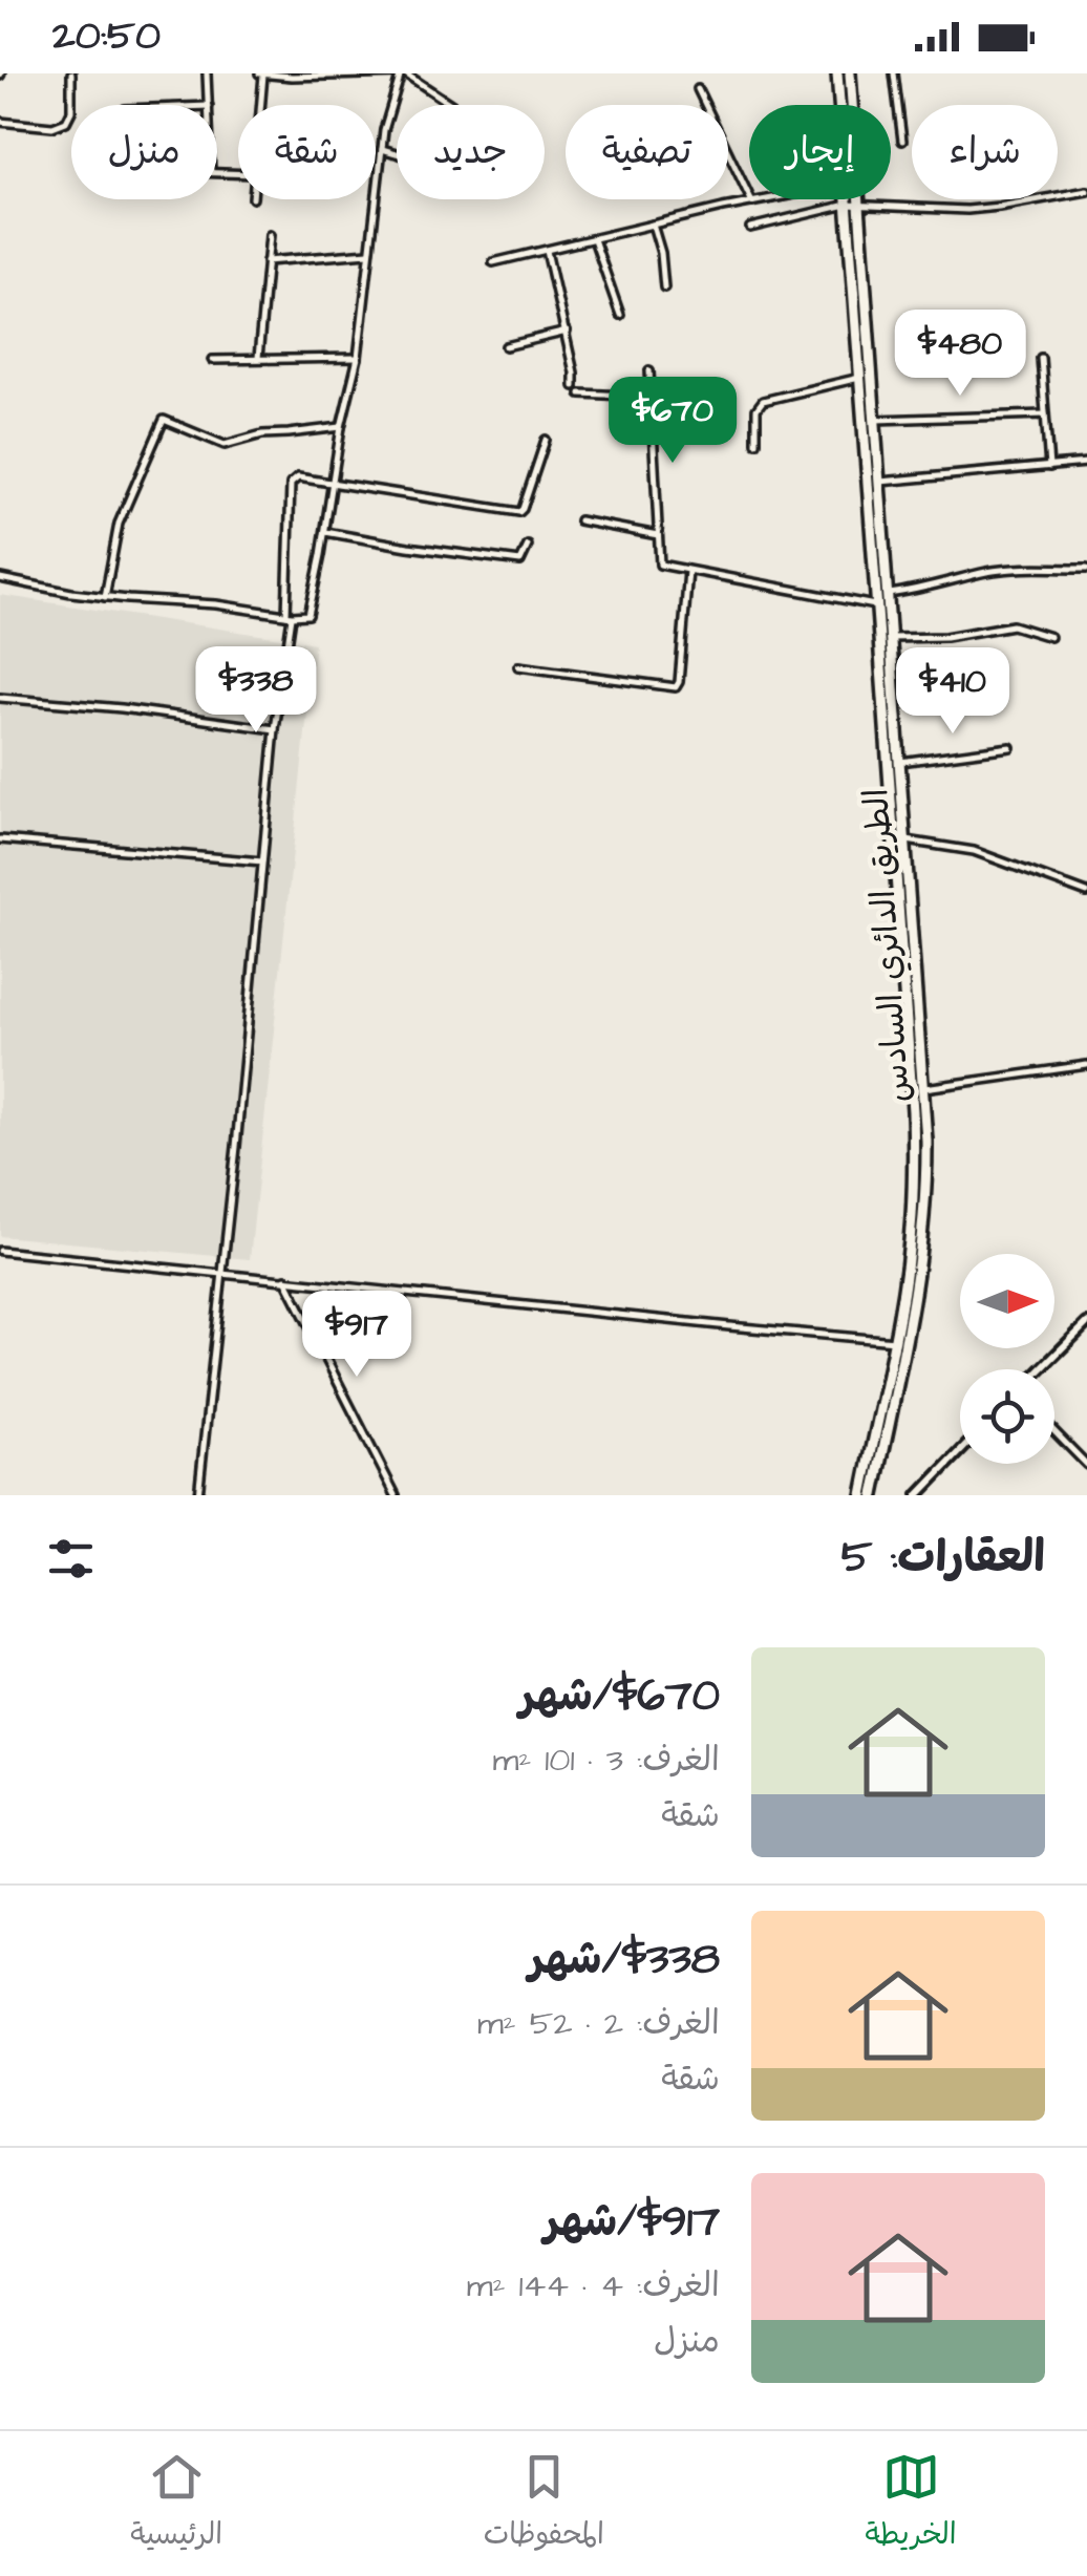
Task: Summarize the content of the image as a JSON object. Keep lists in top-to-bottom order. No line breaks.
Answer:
{"streets":{"highway":["الطريق الدائري السادس"]},"north":"right","page":{"status":"20:50","chip":["شراء","إيجار","تصفية","جديد","شقة","منزل"],"price":["$480","$670","$338","$410","$917"],"heading":"العقارات: 5","list":[{"name":"$670/شهر","note":"الغرف: 3 · 101 m² · شقة"},{"name":"$338/شهر","note":"الغرف: 2 · 52 m² · شقة"},{"name":"$917/شهر","note":"الغرف: 4 · 144 m² · منزل"}],"tabs":["الخريطة","المحفوظات","الرئيسية"]}}
